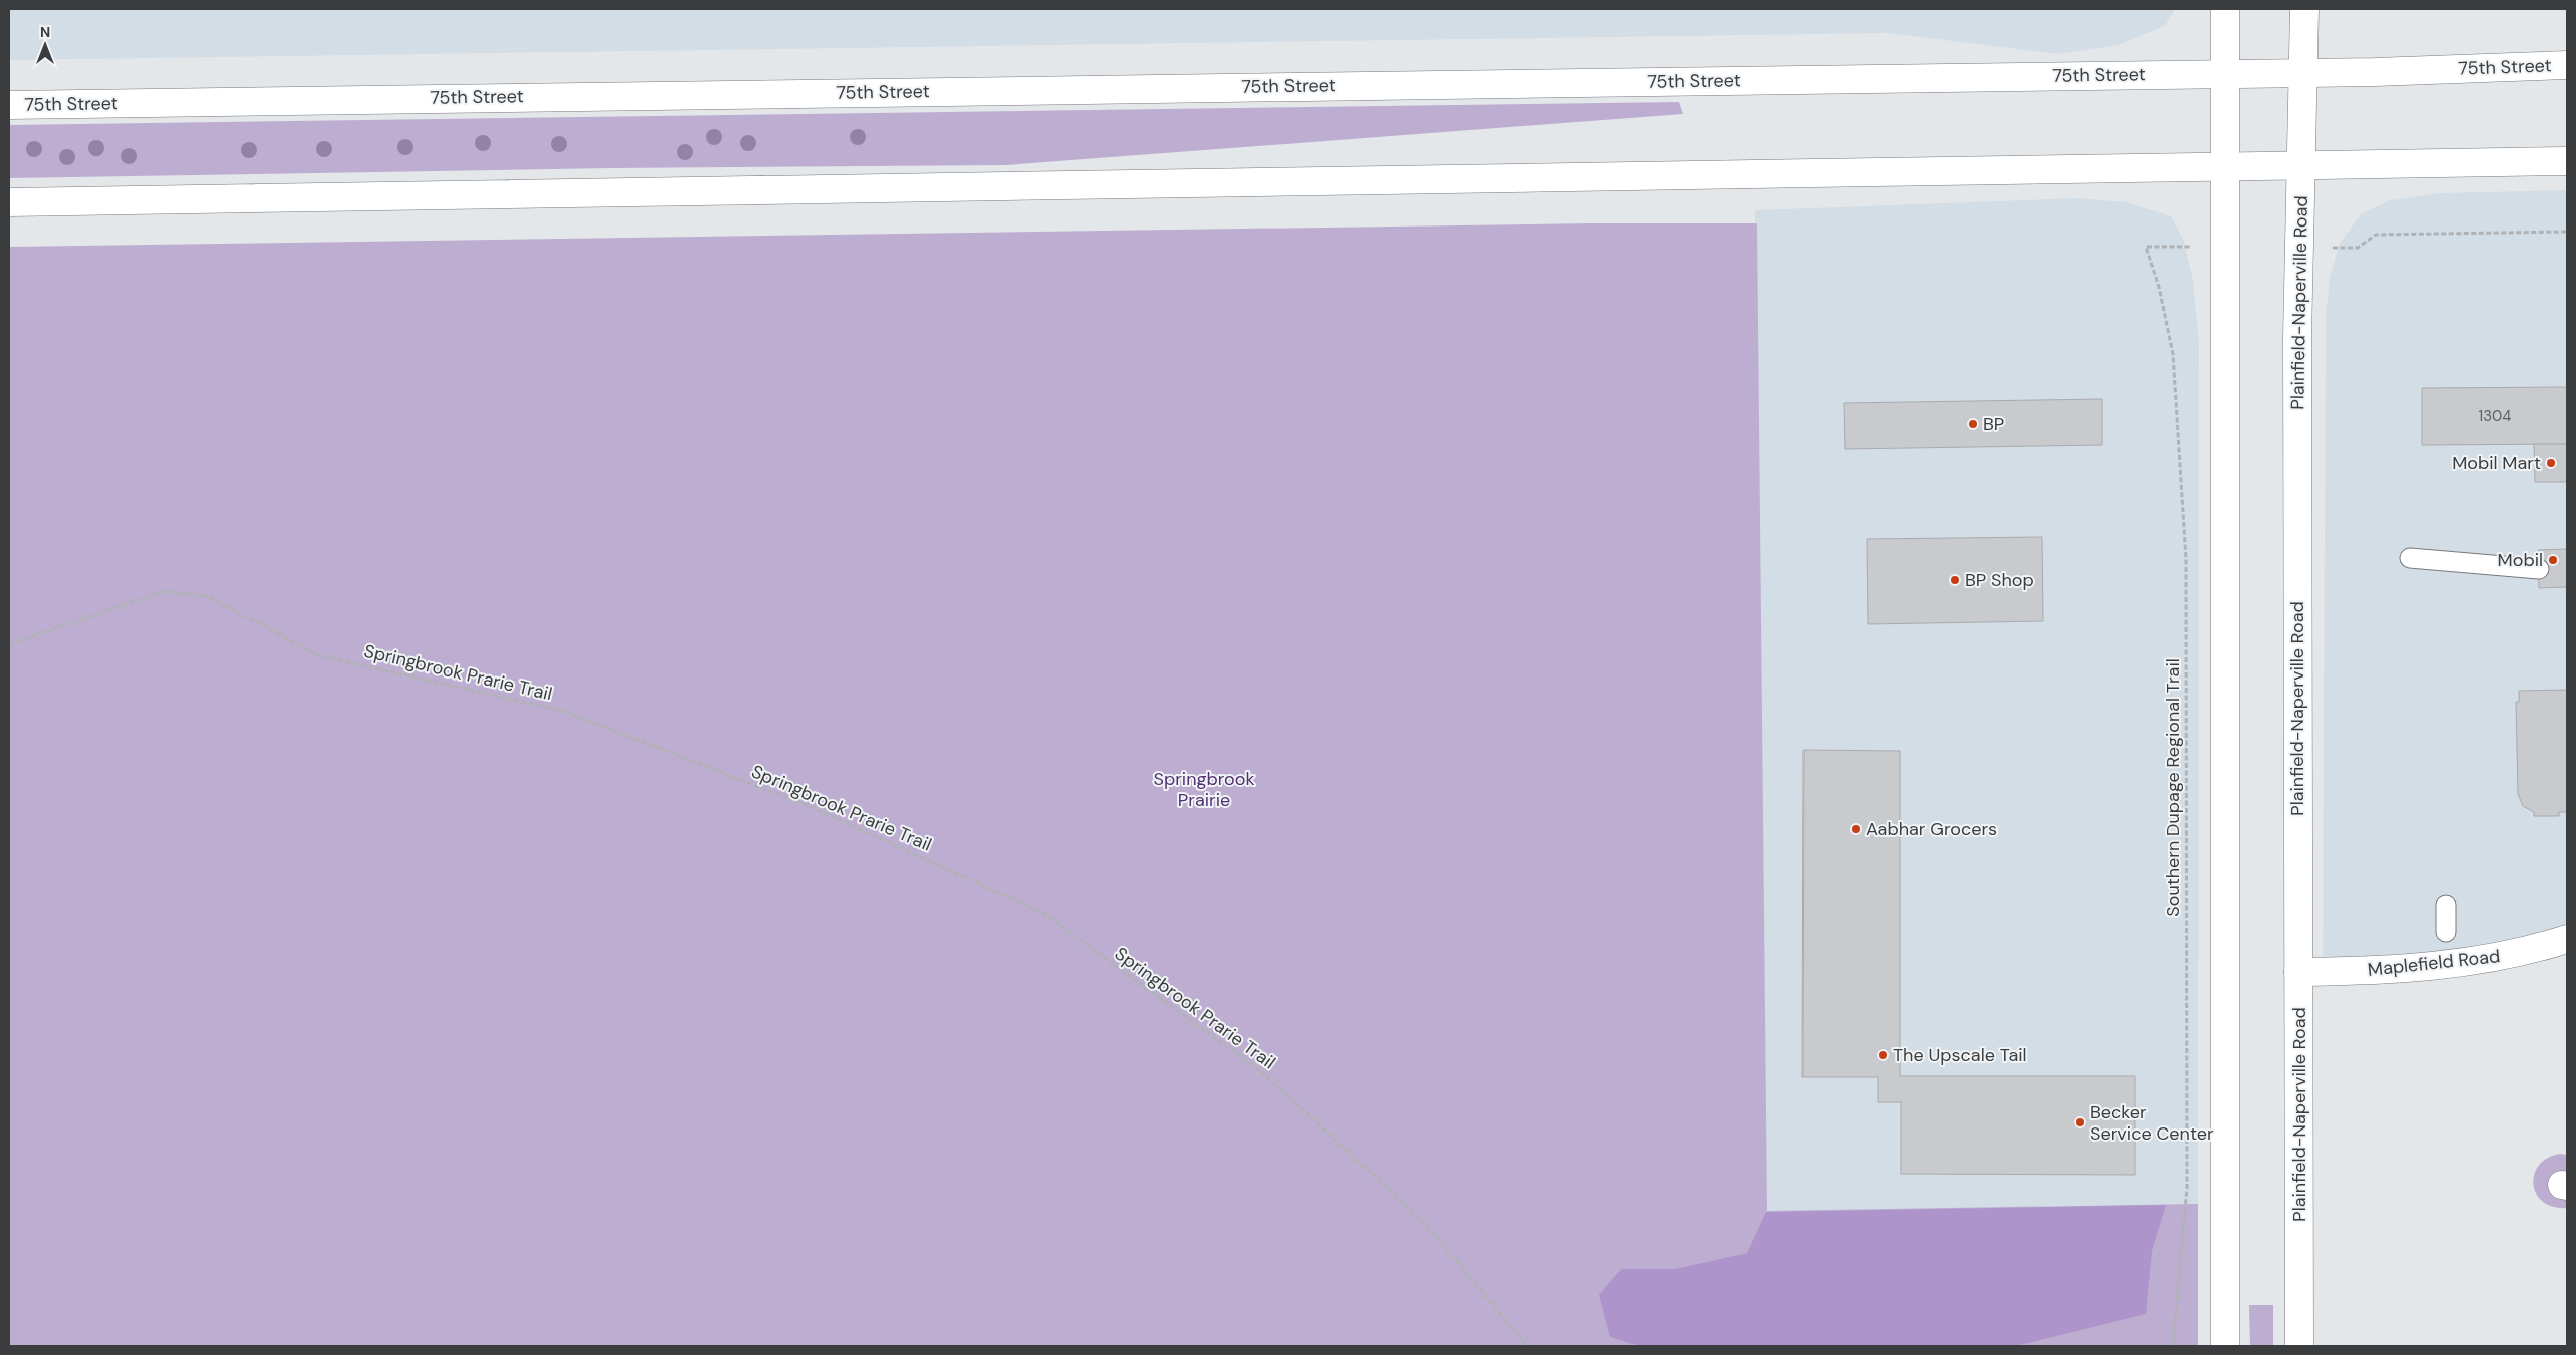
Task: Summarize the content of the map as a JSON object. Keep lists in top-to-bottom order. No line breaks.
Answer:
{"streets":{"main road":["75th Street","Plainfield-Naperville Road","Maplefield Road"],"path":["Springbrook Prarie Trail","Southern Dupage Regional Trail"]},"crossings":[["75th Street","Plainfield-Naperville Road"],["Plainfield-Naperville Road","Maplefield Road"]],"parks":["Springbrook Prairie"],"places":["BP","Mobil Mart","Mobil","BP Shop","Aabhar Grocers","The Upscale Tail","Becker Service Center"],"house_numbers":["1304"],"north":"top"}
